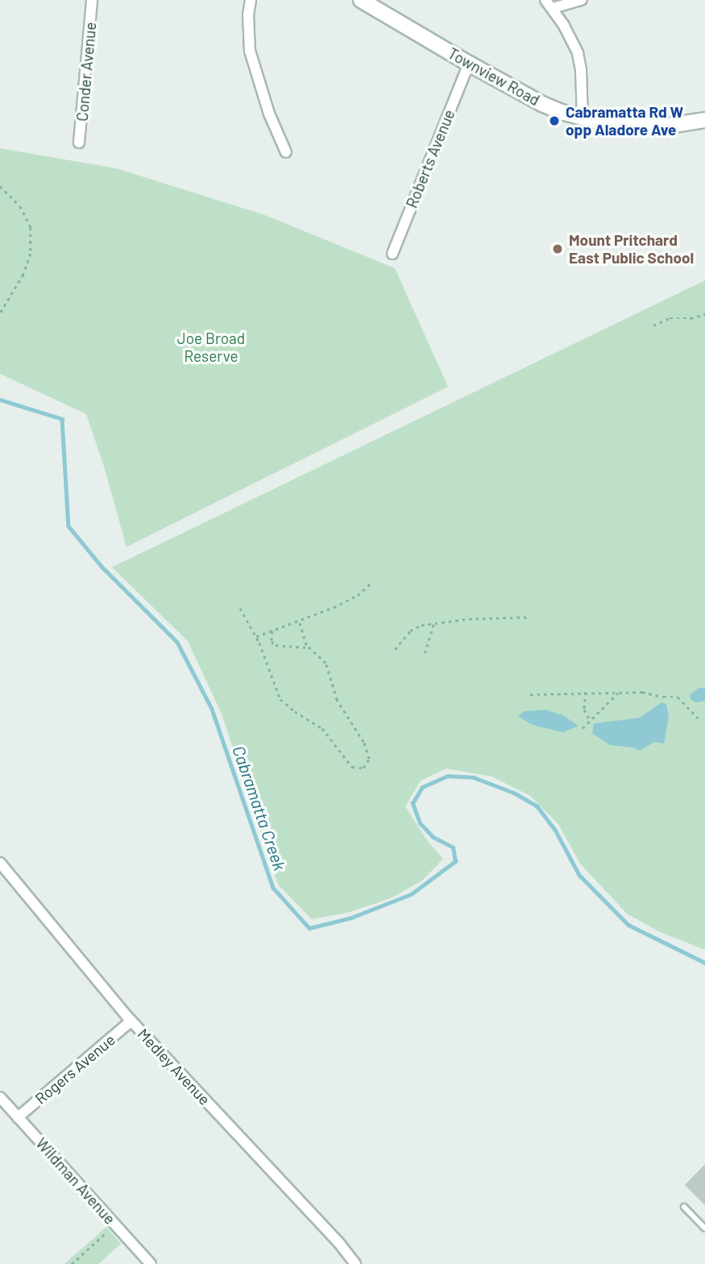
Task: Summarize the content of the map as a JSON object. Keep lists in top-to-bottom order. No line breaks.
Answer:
{"streets":{"street":["Conder Avenue","Townview Road","Roberts Avenue","Medley Avenue","Rogers Avenue","Wildman Avenue"]},"crossings":[["Townview Road","Roberts Avenue"],["Medley Avenue","Rogers Avenue"],["Rogers Avenue","Wildman Avenue"]],"water":["Cabramatta Creek"],"parks":["Joe Broad Reserve"],"places":["Cabramatta Rd W opp Aladore Ave","Mount Pritchard East Public School"]}
